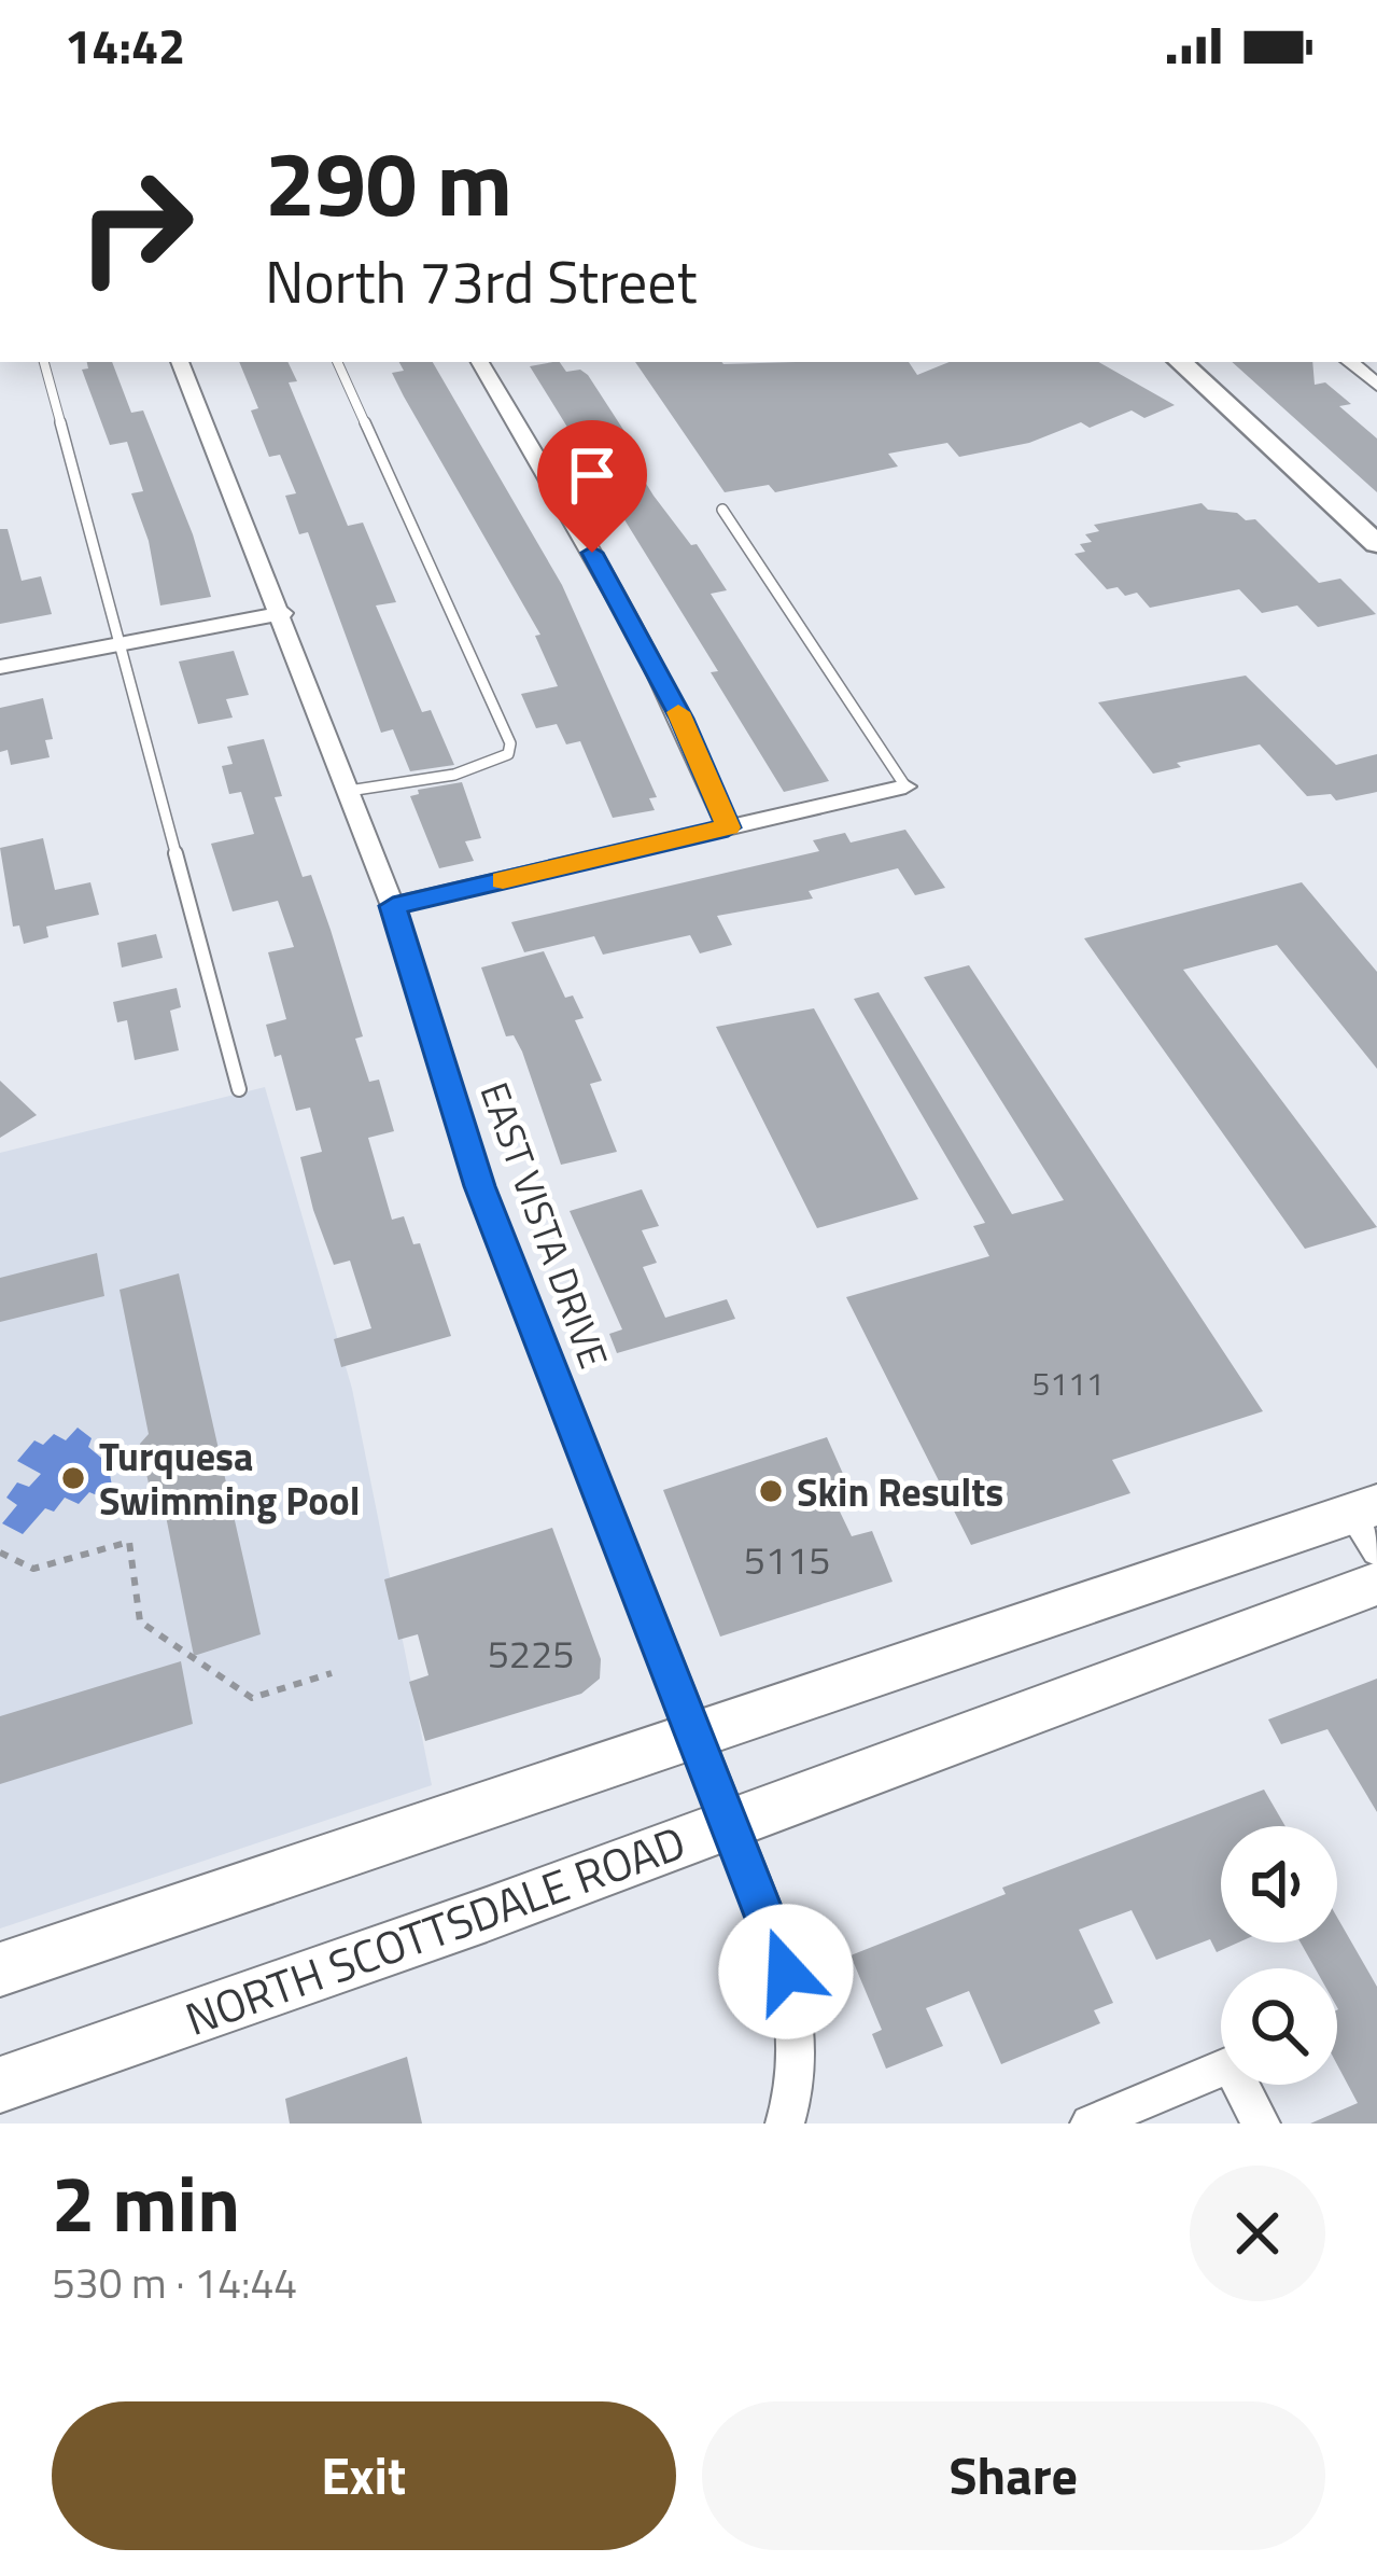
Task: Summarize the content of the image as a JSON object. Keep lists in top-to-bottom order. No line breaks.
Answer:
{"streets":{"main road":["NORTH SCOTTSDALE ROAD"],"street":["EAST VISTA DRIVE"]},"crossings":[["EAST VISTA DRIVE","NORTH SCOTTSDALE ROAD"]],"places":["Turquesa Swimming Pool","Skin Results"],"house_numbers":["5111","5115","5225"],"page":{"status":"14:42","turn":["290 m","North 73rd Street"],"heading":["2 min","530 m · 14:44"],"buttons":["Exit","Share"]}}
